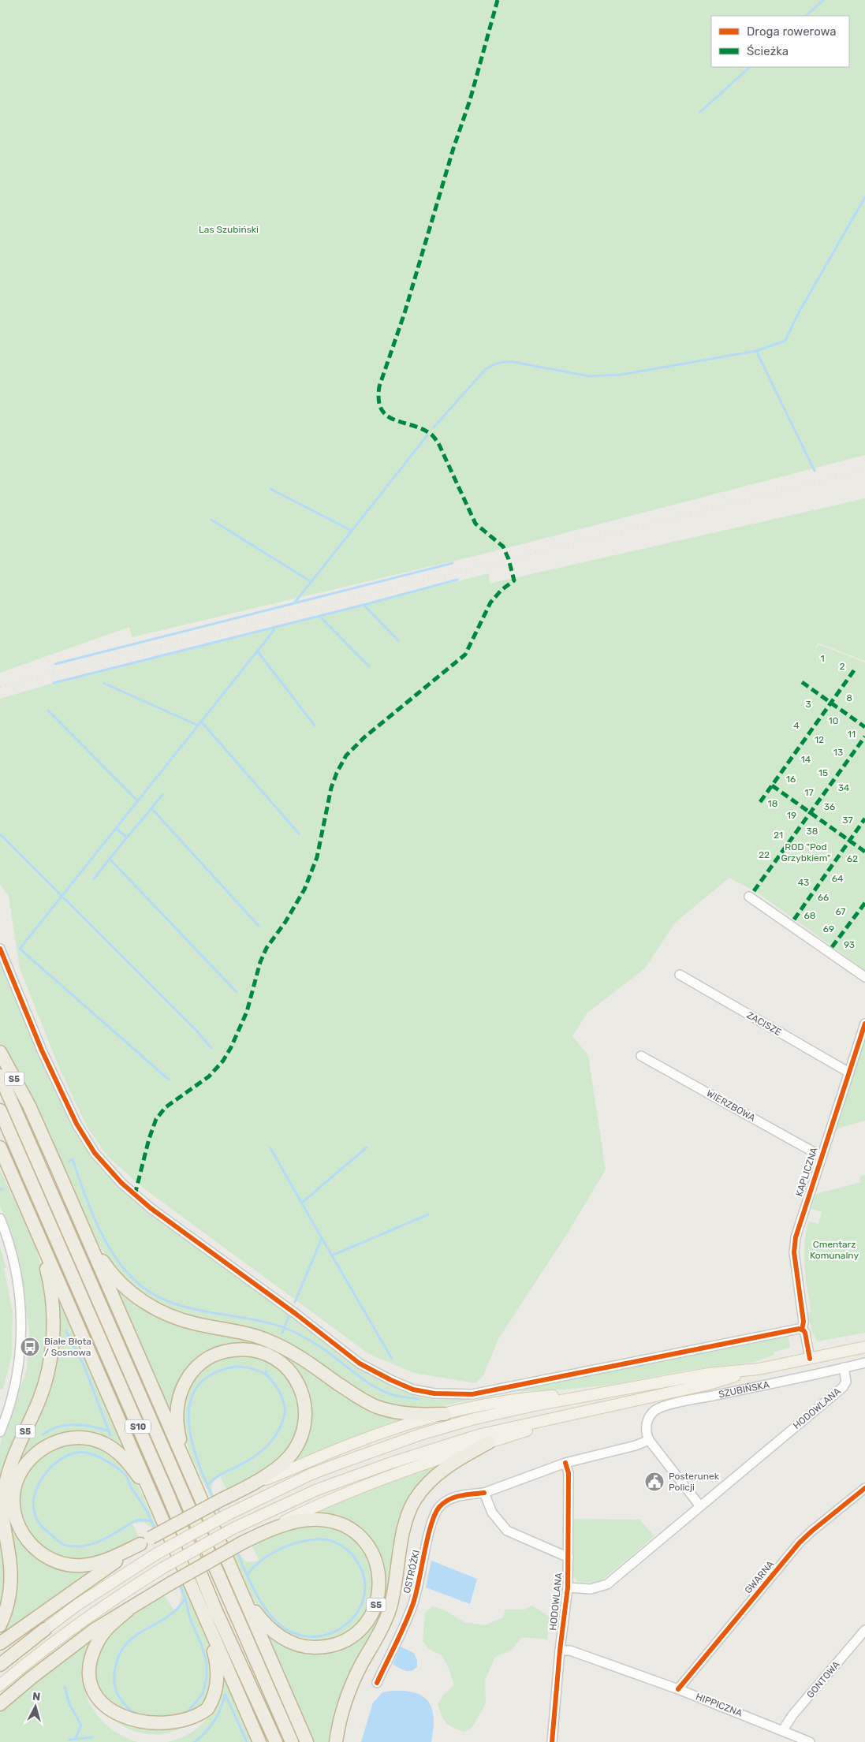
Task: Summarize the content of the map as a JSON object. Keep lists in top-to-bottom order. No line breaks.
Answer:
{"streets":{"highway":["S5","S10"],"main road":["SZUBIŃSKA"],"street":["ZACISZE","WIERZBOWA","KAPLICZNA","HODOWLANA","OSTRÓŻKI","GWARNA","GONTOWA","HIPPICZNA"]},"crossings":[["ZACISZE","KAPLICZNA"],["WIERZBOWA","KAPLICZNA"],["KAPLICZNA","SZUBIŃSKA"],["SZUBIŃSKA","HODOWLANA"],["SZUBIŃSKA","OSTRÓŻKI"],["HODOWLANA","OSTRÓŻKI"],["HODOWLANA","HIPPICZNA"],["GWARNA","HIPPICZNA"],["GONTOWA","HIPPICZNA"]],"parks":["Las Szubiński","1","2","8","3","10","4","11","12","13","14","15","16","34","17","18","36","19","37","38","21","ROD \"Pod Grzybkiem\"","22","62","64","43","66","67","68","69","93","Cmentarz Komunalny"],"places":{"bus stop":["Białe Błota / Sosnowa"],"public building":["Posterunek Policji"]},"legend":["Droga rowerowa","Ścieżka"],"north":"top"}
